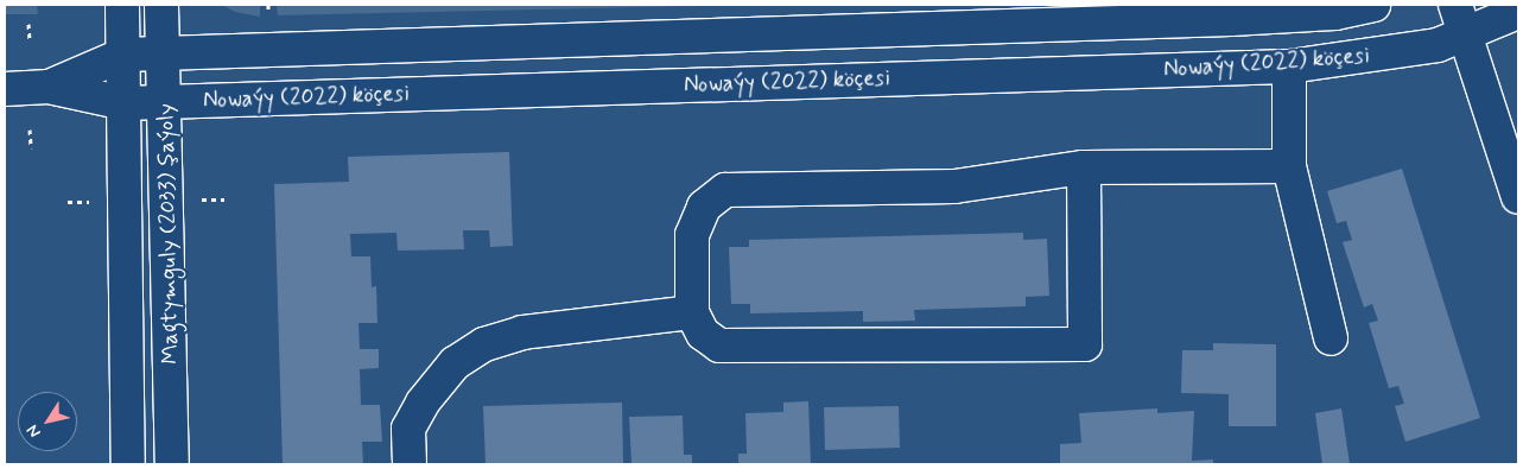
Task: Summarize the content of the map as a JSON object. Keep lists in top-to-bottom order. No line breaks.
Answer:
{"streets":{"main road":["Nowaýy (2022) köçesi","Magtymguly (2033) şaýoly"]},"crossings":[["Nowaýy (2022) köçesi","Magtymguly (2033) şaýoly"]],"north":"bottom left"}
